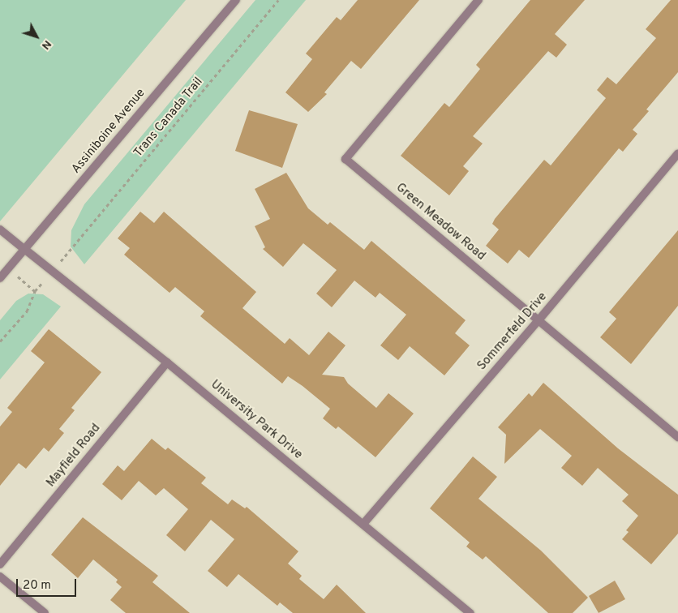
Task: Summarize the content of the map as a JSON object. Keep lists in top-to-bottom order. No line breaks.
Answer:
{"streets":{"street":["Assiniboine Avenue","Green Meadow Road","Sommerfeld Drive","University Park Drive","Mayfield Road"],"path":["Trans Canada Trail"]},"crossings":[["Assiniboine Avenue","University Park Drive"],["Green Meadow Road","Sommerfeld Drive"],["Sommerfeld Drive","University Park Drive"],["University Park Drive","Mayfield Road"]],"scale_bar":"20 m","north":"bottom right"}
